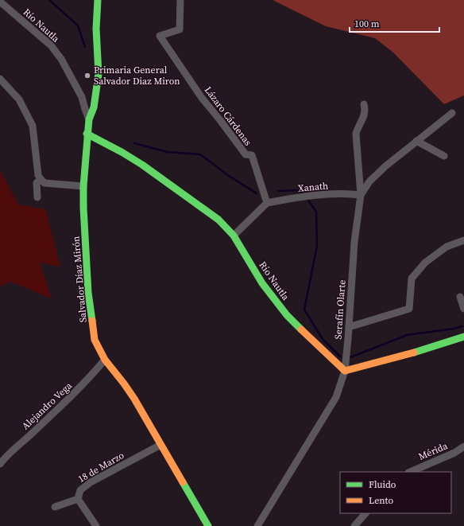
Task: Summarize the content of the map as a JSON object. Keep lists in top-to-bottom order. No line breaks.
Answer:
{"streets":{"street":["Río Nautla","Lázaro Cárdenas","Xanath","Salvador Díaz Mirón","Serafín Olarte","Alejandro Vega","Mérida","18 de Marzo"]},"crossings":[["Río Nautla","Salvador Díaz Mirón"],["Río Nautla","Serafín Olarte"],["Lázaro Cárdenas","Xanath"],["Xanath","Serafín Olarte"],["Salvador Díaz Mirón","Alejandro Vega"],["Salvador Díaz Mirón","18 de Marzo"]],"places":["Primaria General Salvador Diaz Miron"],"legend":["Fluido","Lento"],"scale_bar":"100 m"}
